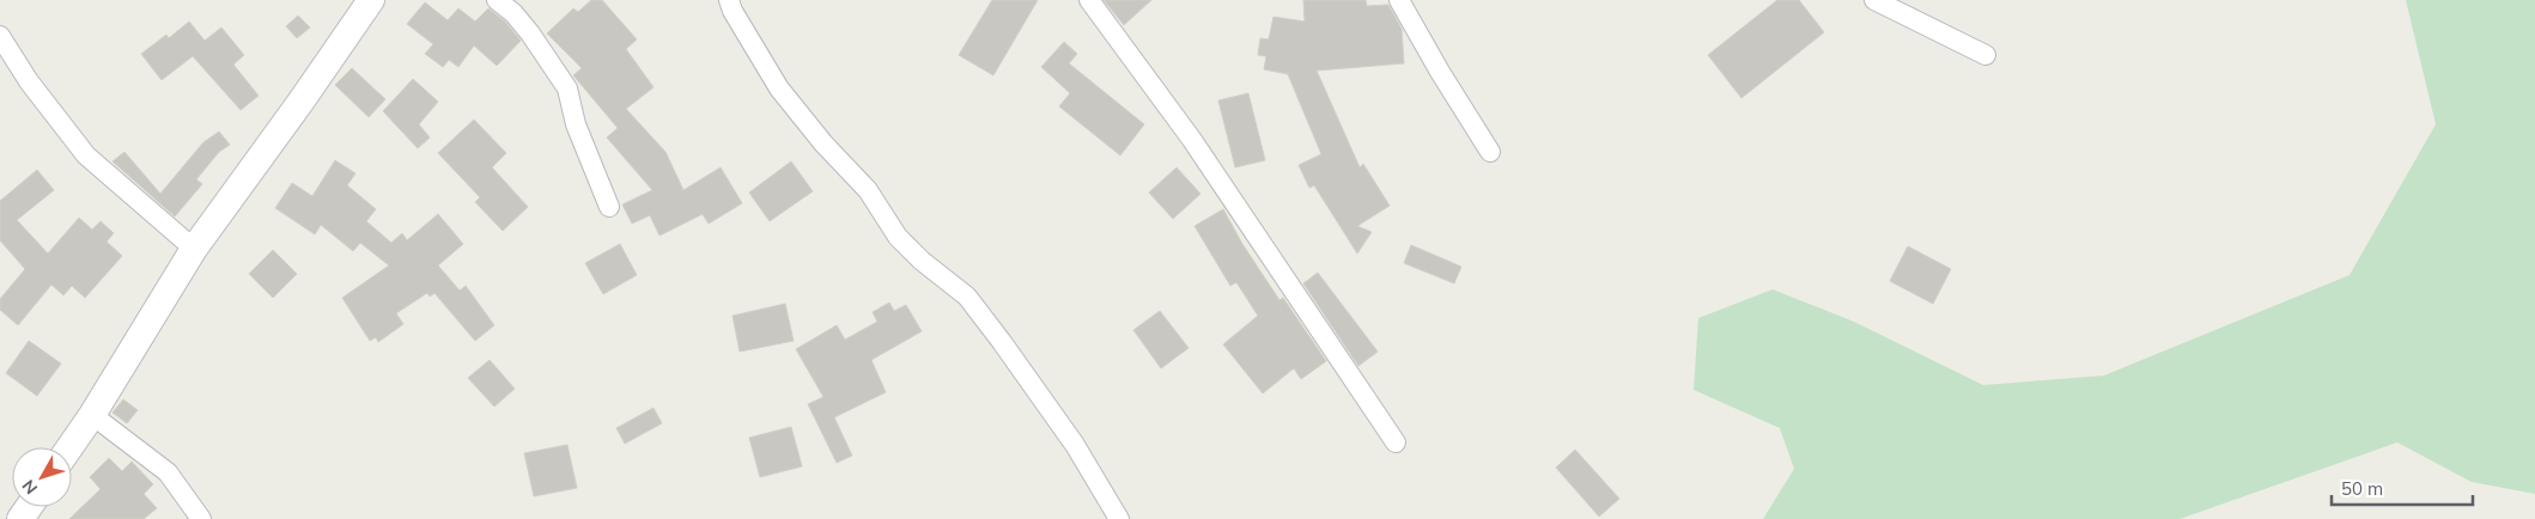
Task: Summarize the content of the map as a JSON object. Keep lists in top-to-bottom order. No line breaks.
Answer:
{"scale_bar":"50 m","north":"bottom left"}
